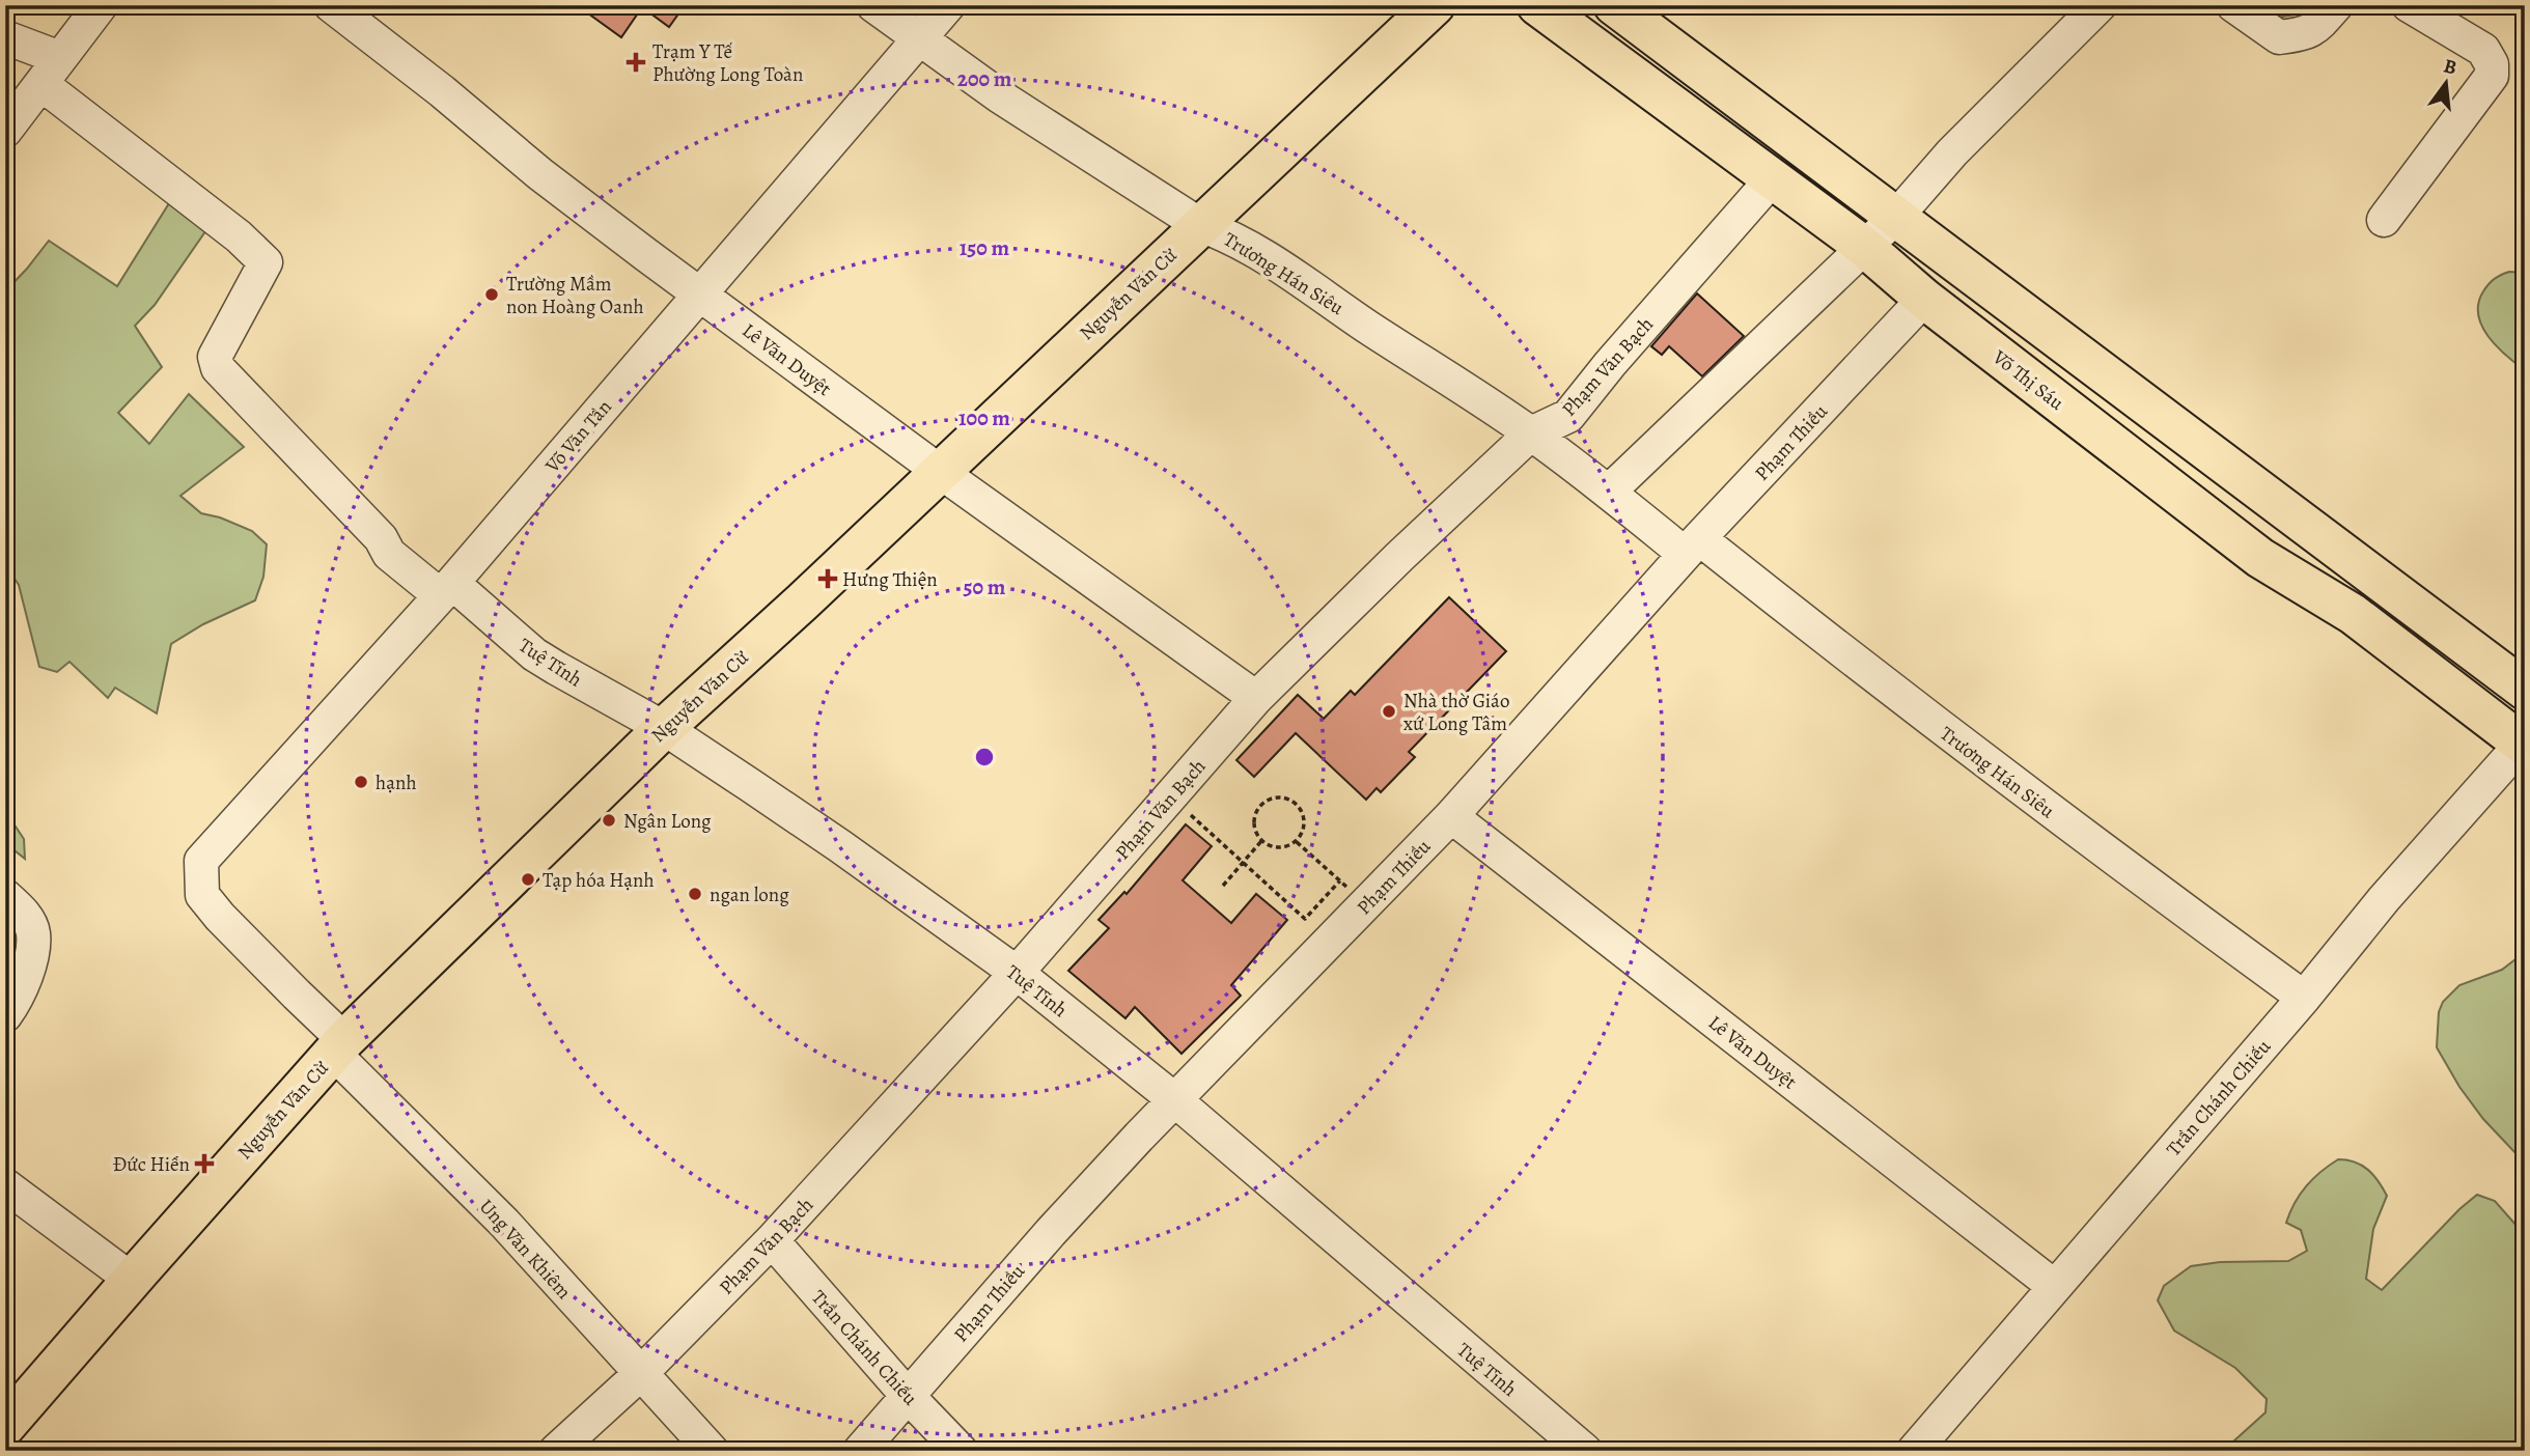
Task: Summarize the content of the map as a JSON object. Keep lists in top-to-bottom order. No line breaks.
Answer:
{"streets":{"main road":["Nguyễn Văn Cừ","Võ Thị Sáu"],"street":["Trương Hán Siêu","Lê Văn Duyệt","Phạm Văn Bạch","Võ Văn Tần","Phạm Thiều","Tuệ Tĩnh","Trần Chánh Chiếu","Ung Văn Khiêm"]},"crossings":[["Trương Hán Siêu","Nguyễn Văn Cừ"],["Trương Hán Siêu","Phạm Văn Bạch"],["Trương Hán Siêu","Võ Văn Tần"],["Trương Hán Siêu","Phạm Thiều"],["Trương Hán Siêu","Trần Chánh Chiếu"],["Nguyễn Văn Cừ","Lê Văn Duyệt"],["Nguyễn Văn Cừ","Tuệ Tĩnh"],["Nguyễn Văn Cừ","Ung Văn Khiêm"],["Lê Văn Duyệt","Phạm Văn Bạch"],["Lê Văn Duyệt","Võ Văn Tần"],["Lê Văn Duyệt","Phạm Thiều"],["Lê Văn Duyệt","Trần Chánh Chiếu"],["Phạm Văn Bạch","Võ Thị Sáu"],["Phạm Văn Bạch","Tuệ Tĩnh"],["Phạm Văn Bạch","Trần Chánh Chiếu"],["Phạm Văn Bạch","Ung Văn Khiêm"],["Võ Thị Sáu","Phạm Thiều"],["Võ Thị Sáu","Trần Chánh Chiếu"],["Võ Văn Tần","Tuệ Tĩnh"],["Võ Văn Tần","Ung Văn Khiêm"],["Phạm Thiều","Tuệ Tĩnh"],["Phạm Thiều","Trần Chánh Chiếu"]],"places":{"health":["Trạm Y Tế Phường Long Toàn","Hưng Thiện","Đức Hiển"],"other":["Trường Mầm non Hoàng Oanh","Nhà thờ Giáo xứ Long Tâm","hạnh","Ngân Long","Tạp hóa Hạnh","ngan long"]},"north":"top","rings":["200 m","150 m","100 m","50 m"]}
